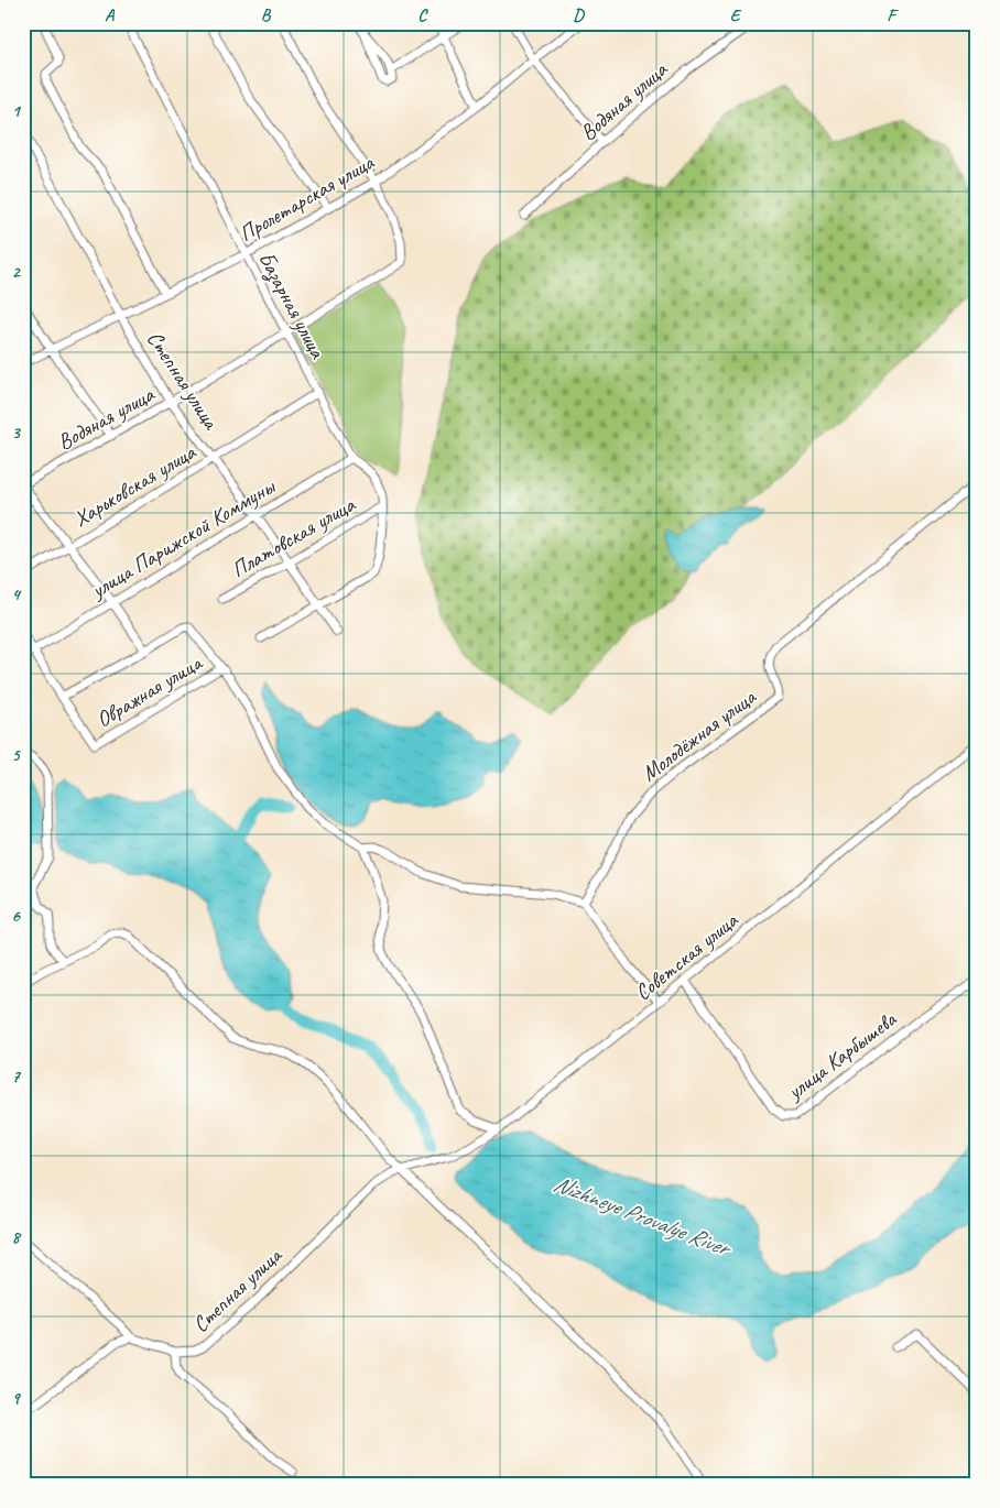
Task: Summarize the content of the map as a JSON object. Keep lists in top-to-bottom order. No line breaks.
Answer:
{"streets":{"street":["Водяная улица","Пролетарская улица","Базарная улица","Степная улица","Харьковская улица","Платовская улица","улица Парижской Коммуны","Овражная улица","Молодёжная улица","Советская улица","улица Карбышева"]},"crossings":[["Водяная улица","Пролетарская улица"],["Водяная улица","Базарная улица"],["Водяная улица","Степная улица"],["Пролетарская улица","Базарная улица"],["Пролетарская улица","Степная улица"],["Базарная улица","Степная улица"],["Базарная улица","Харьковская улица"],["Базарная улица","Платовская улица"],["Базарная улица","улица Парижской Коммуны"],["Степная улица","Харьковская улица"],["Степная улица","Платовская улица"],["Степная улица","улица Парижской Коммуны"],["Степная улица","Советская улица"],["Советская улица","улица Карбышева"]],"water":["Nizhneye Provalye River"],"grid":{"columns":["A","B","C","D","E","F"],"rows":["1","2","3","4","5","6","7","8","9"]}}
